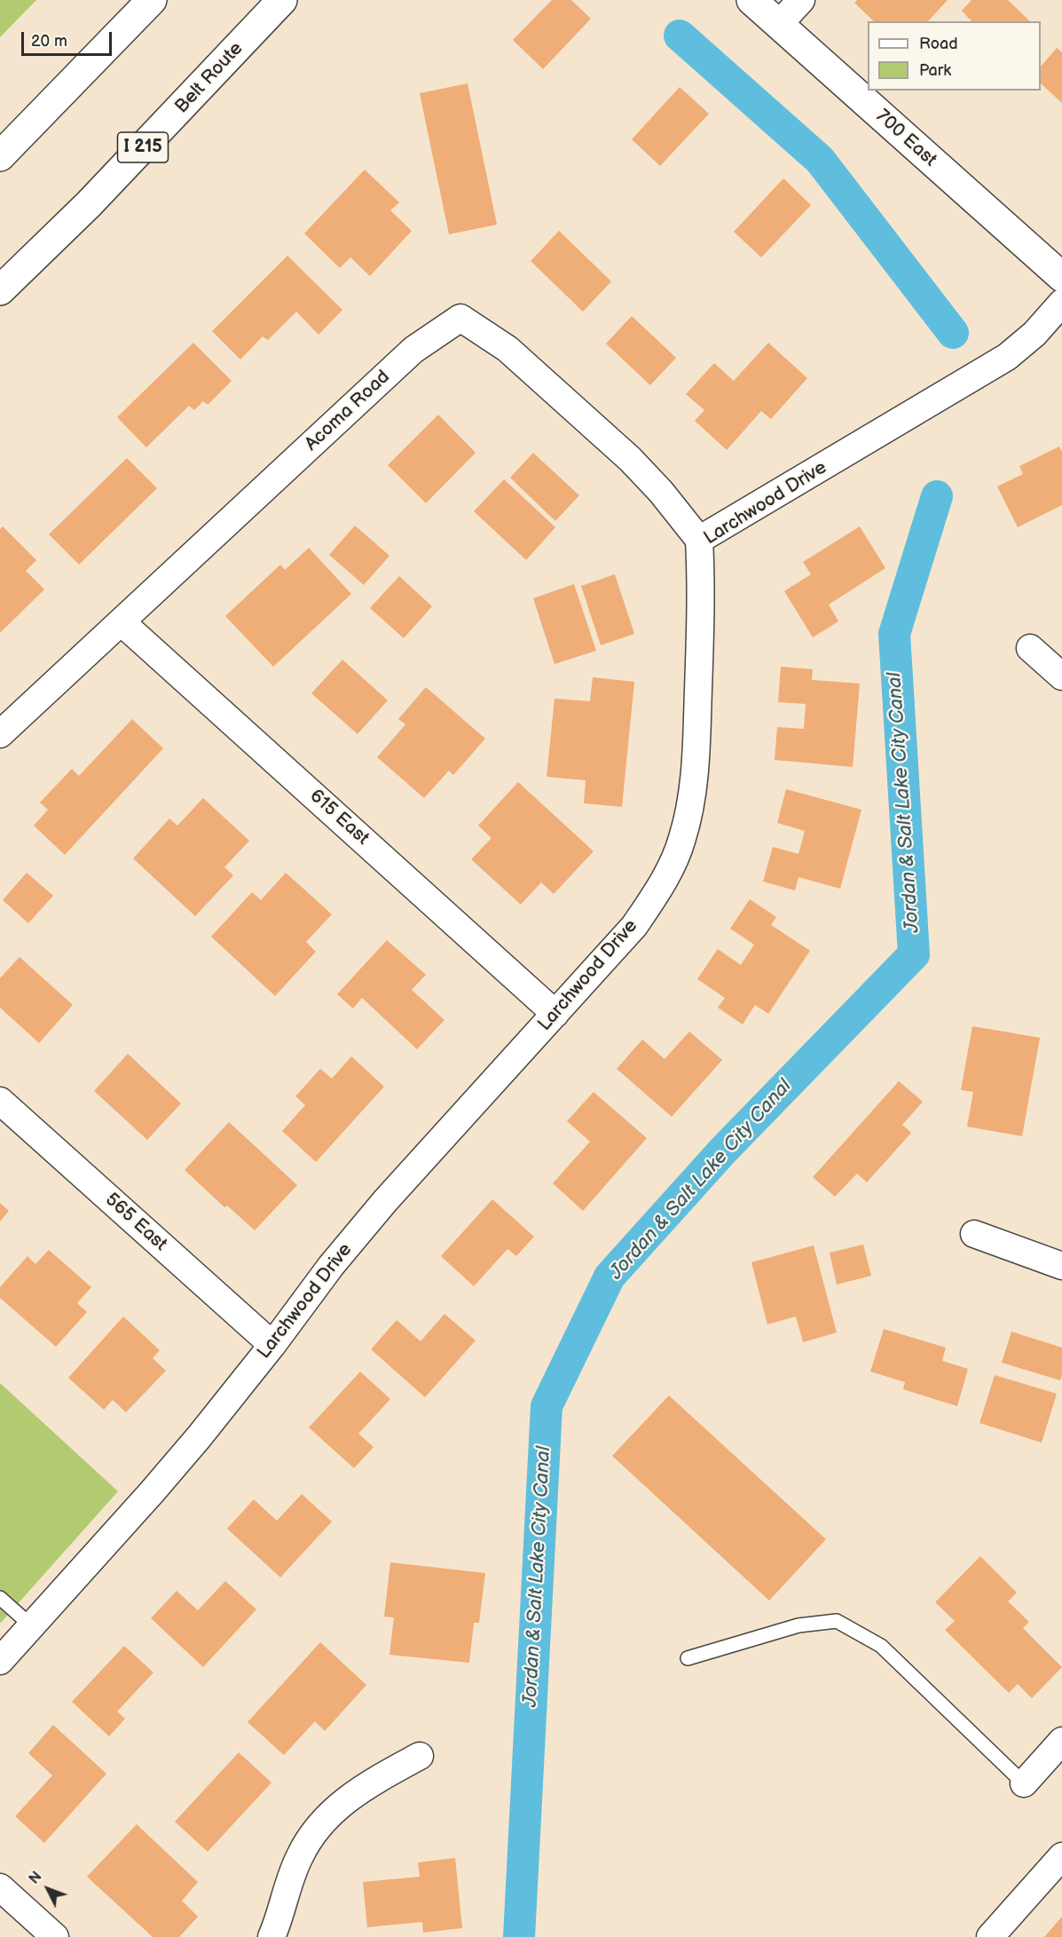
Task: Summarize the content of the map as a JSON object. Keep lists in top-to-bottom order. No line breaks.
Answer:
{"streets":{"main road":["Belt Route","700 East","I 215"],"street":["Acoma Road","Larchwood Drive","615 East","565 East"]},"crossings":[["Acoma Road","Larchwood Drive"],["Acoma Road","615 East"],["Larchwood Drive","615 East"],["Larchwood Drive","565 East"]],"water":["Jordan & Salt Lake City Canal"],"legend":["Road","Park"],"scale_bar":"20 m","north":"top left"}
